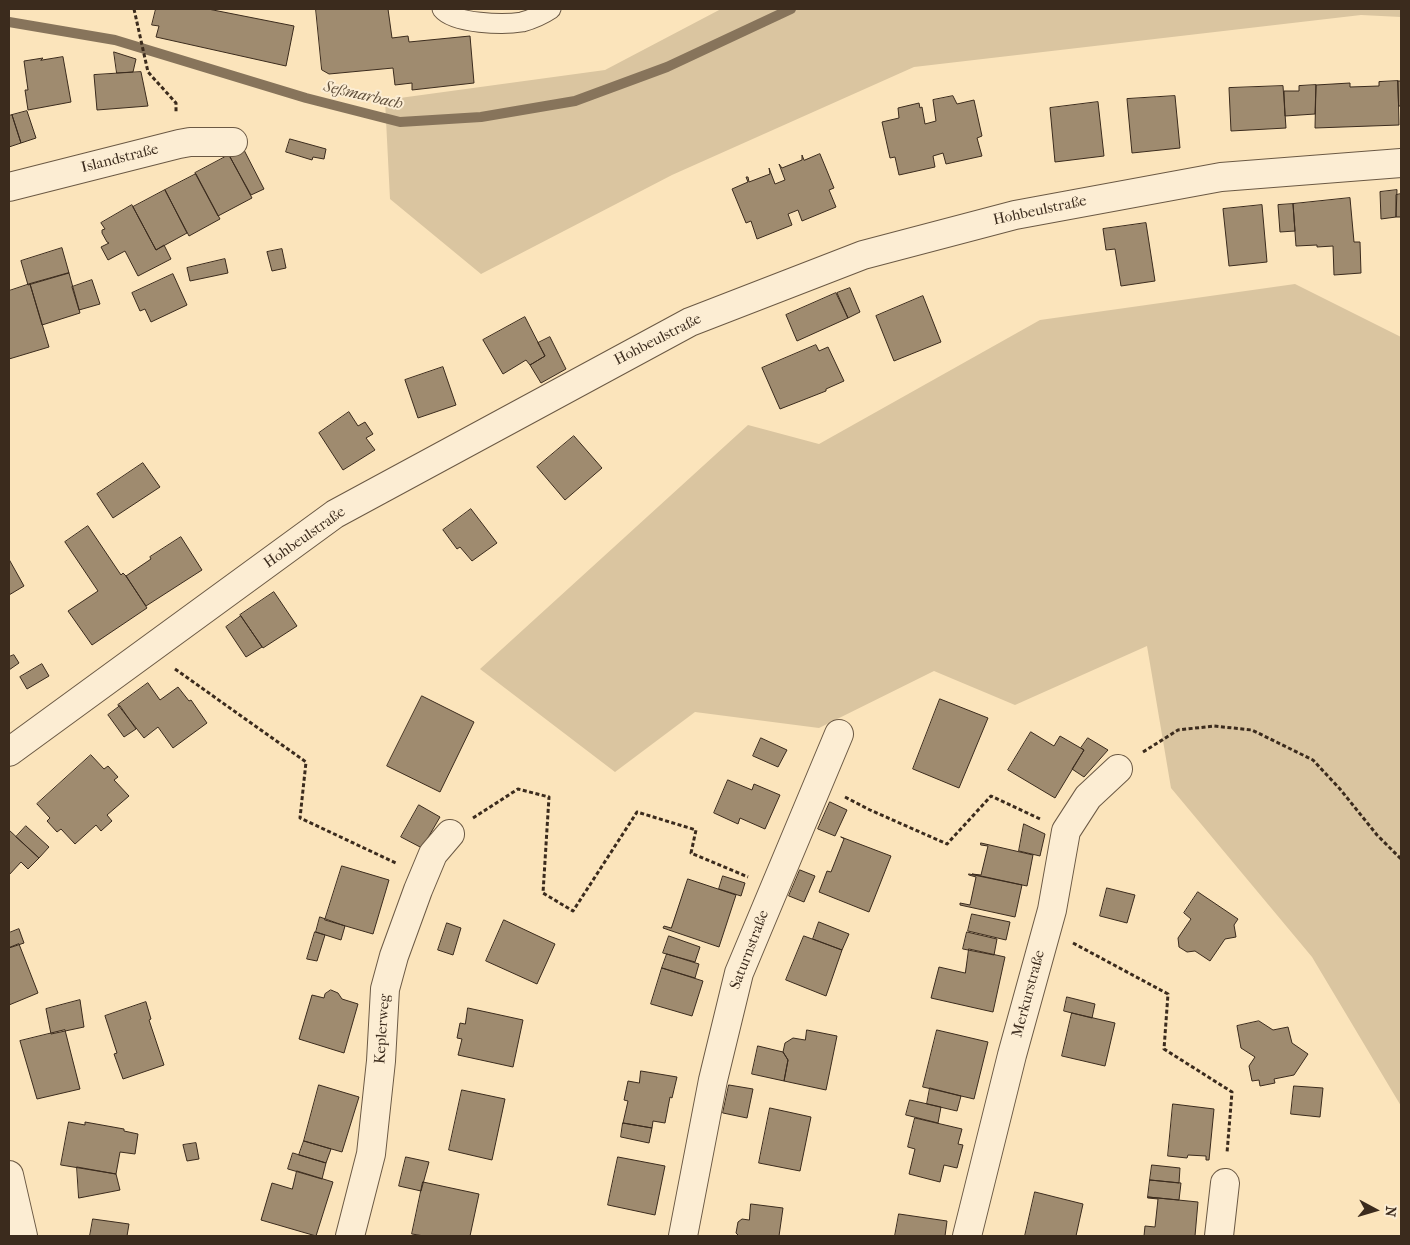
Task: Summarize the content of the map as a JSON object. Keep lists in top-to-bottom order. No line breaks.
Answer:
{"streets":{"street":["Islandstraße","Hohbeulstraße","Saturnstraße","Merkurstraße","Keplerweg"]},"water":["Seßmarbach"],"north":"right"}
